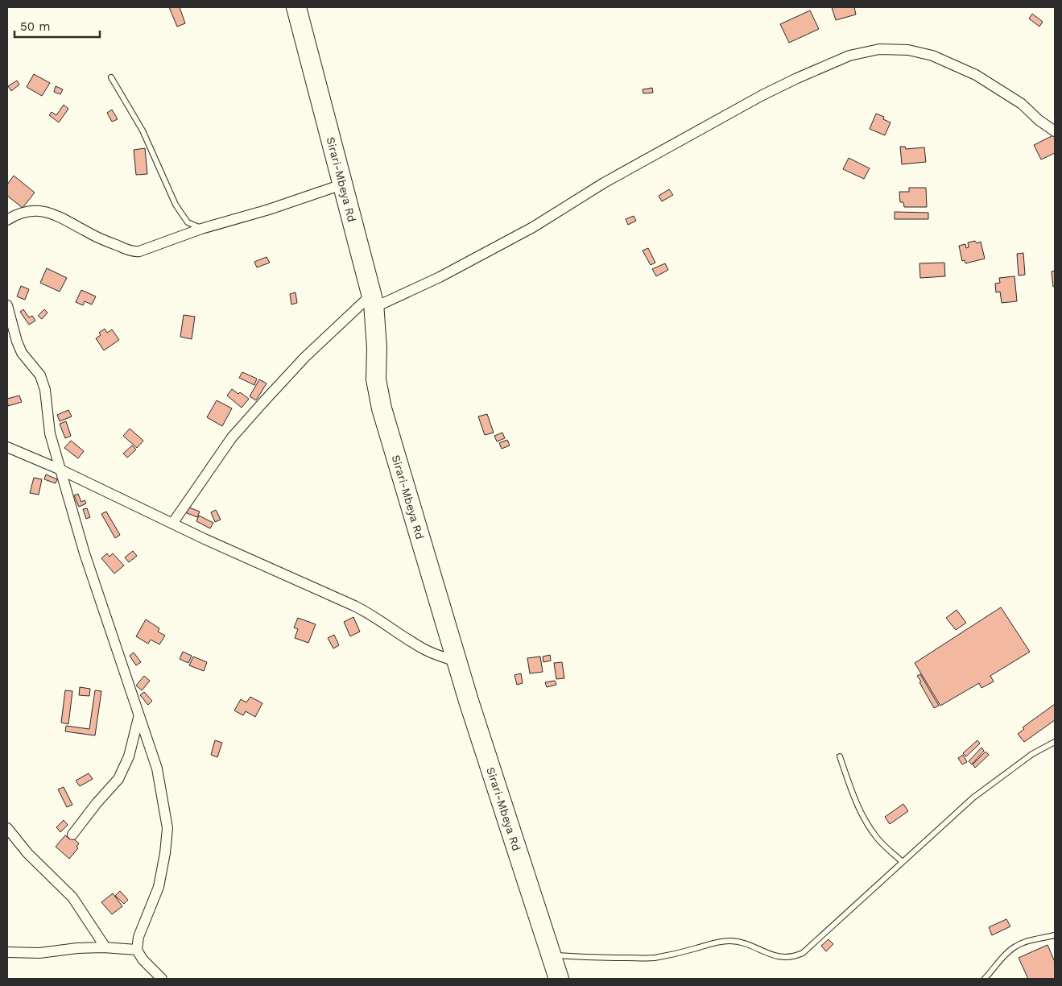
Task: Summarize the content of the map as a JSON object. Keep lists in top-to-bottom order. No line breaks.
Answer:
{"streets":{"highway":["Sirari-Mbeya Rd"]},"scale_bar":"50 m"}
